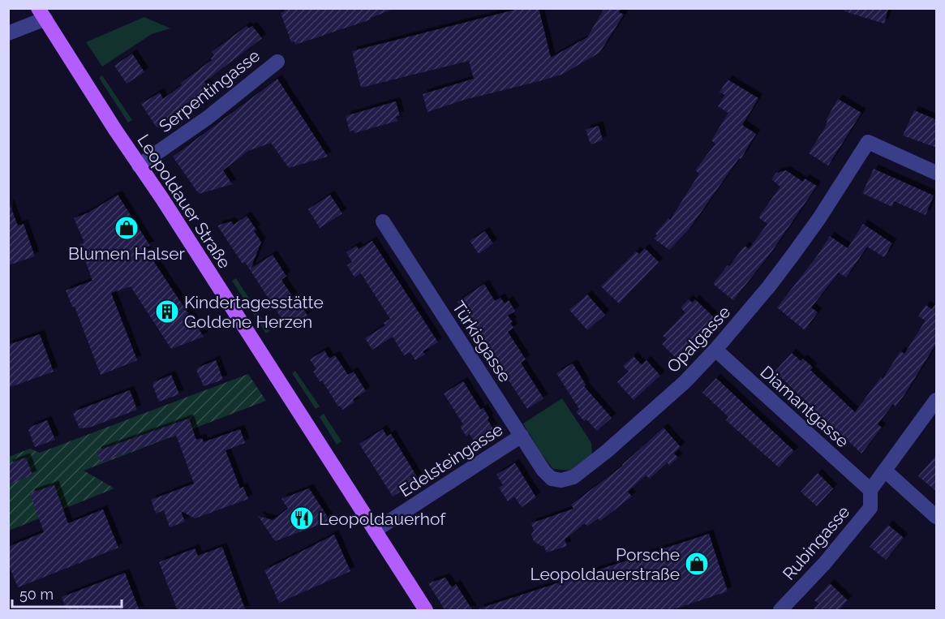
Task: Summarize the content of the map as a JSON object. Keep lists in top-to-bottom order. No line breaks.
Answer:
{"streets":{"main road":["Leopoldauer Straße"],"street":["Serpentingasse","Opalgasse","Türkisgasse","Diamantgasse","Edelsteingasse","Rubingasse"]},"crossings":[["Serpentingasse","Leopoldauer Straße"],["Leopoldauer Straße","Edelsteingasse"],["Opalgasse","Türkisgasse"],["Opalgasse","Diamantgasse"],["Opalgasse","Edelsteingasse"],["Türkisgasse","Edelsteingasse"],["Diamantgasse","Rubingasse"]],"places":{"shop":["Blumen Halser","Porsche Leopoldauerstraße"],"building":["Kindertagesstätte Goldene Herzen"],"restaurant":["Leopoldauerhof"]},"scale_bar":"50 m"}
